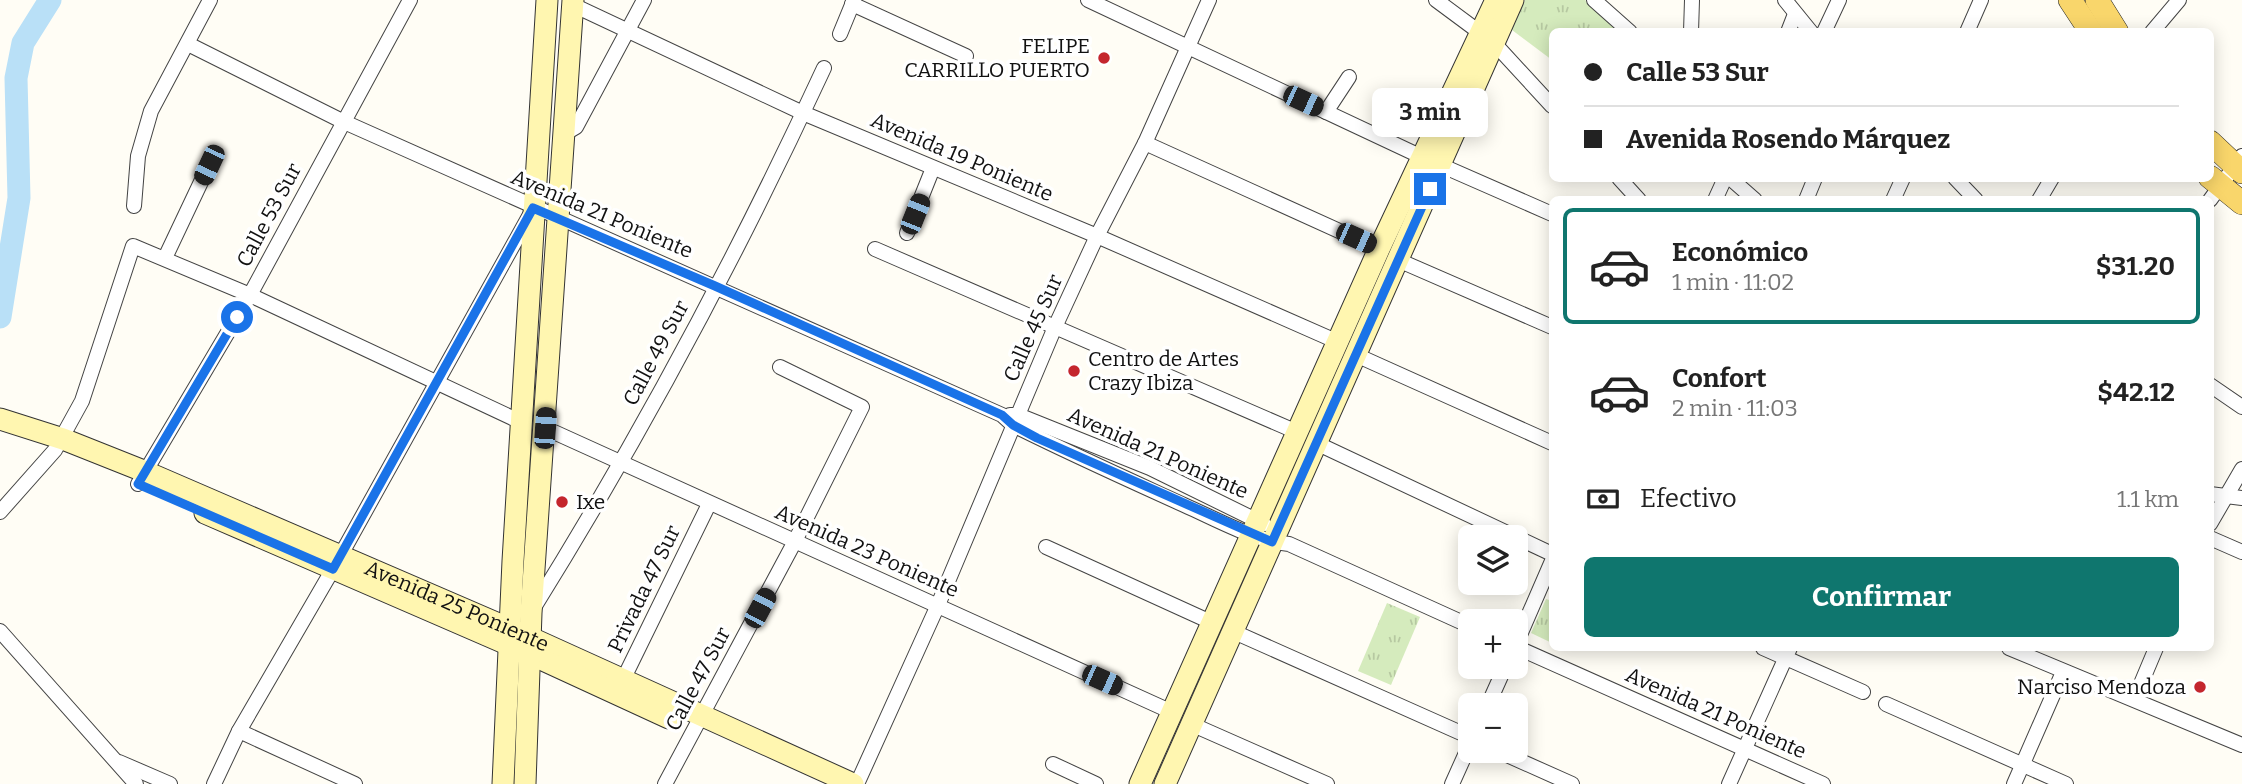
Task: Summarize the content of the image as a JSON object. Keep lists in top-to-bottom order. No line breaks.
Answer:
{"streets":{"main road":["Avenida 25 Poniente"],"street":["Avenida 19 Poniente","Avenida 21 Poniente","Calle 53 Sur","Calle 45 Sur","Calle 49 Sur","Avenida 23 Poniente","Privada 47 Sur","Calle 47 Sur"]},"crossings":[["Avenida 19 Poniente","Calle 45 Sur"],["Avenida 19 Poniente","Calle 49 Sur"],["Avenida 21 Poniente","Calle 53 Sur"],["Avenida 21 Poniente","Calle 45 Sur"],["Avenida 21 Poniente","Calle 49 Sur"],["Calle 53 Sur","Avenida 25 Poniente"],["Calle 45 Sur","Avenida 23 Poniente"],["Calle 45 Sur","Avenida 25 Poniente"],["Calle 49 Sur","Avenida 23 Poniente"],["Avenida 23 Poniente","Privada 47 Sur"],["Avenida 23 Poniente","Calle 47 Sur"],["Privada 47 Sur","Avenida 25 Poniente"],["Avenida 25 Poniente","Calle 47 Sur"]],"places":["FELIPE CARRILLO PUERTO","Centro de Artes Crazy Ibiza","Ixe","Narciso Mendoza"],"page":{"banner":["Calle 53 Sur","Avenida Rosendo Márquez"],"bubble":"3 min","list":[{"name":"Económico","note":"1 min · 11:02","value":"$31.20"},{"name":"Confort","note":"2 min · 11:03","value":"$42.12"}],"pay":["Efectivo","1.1 km"],"map_buttons":["+","−"],"buttons":"Confirmar"}}
